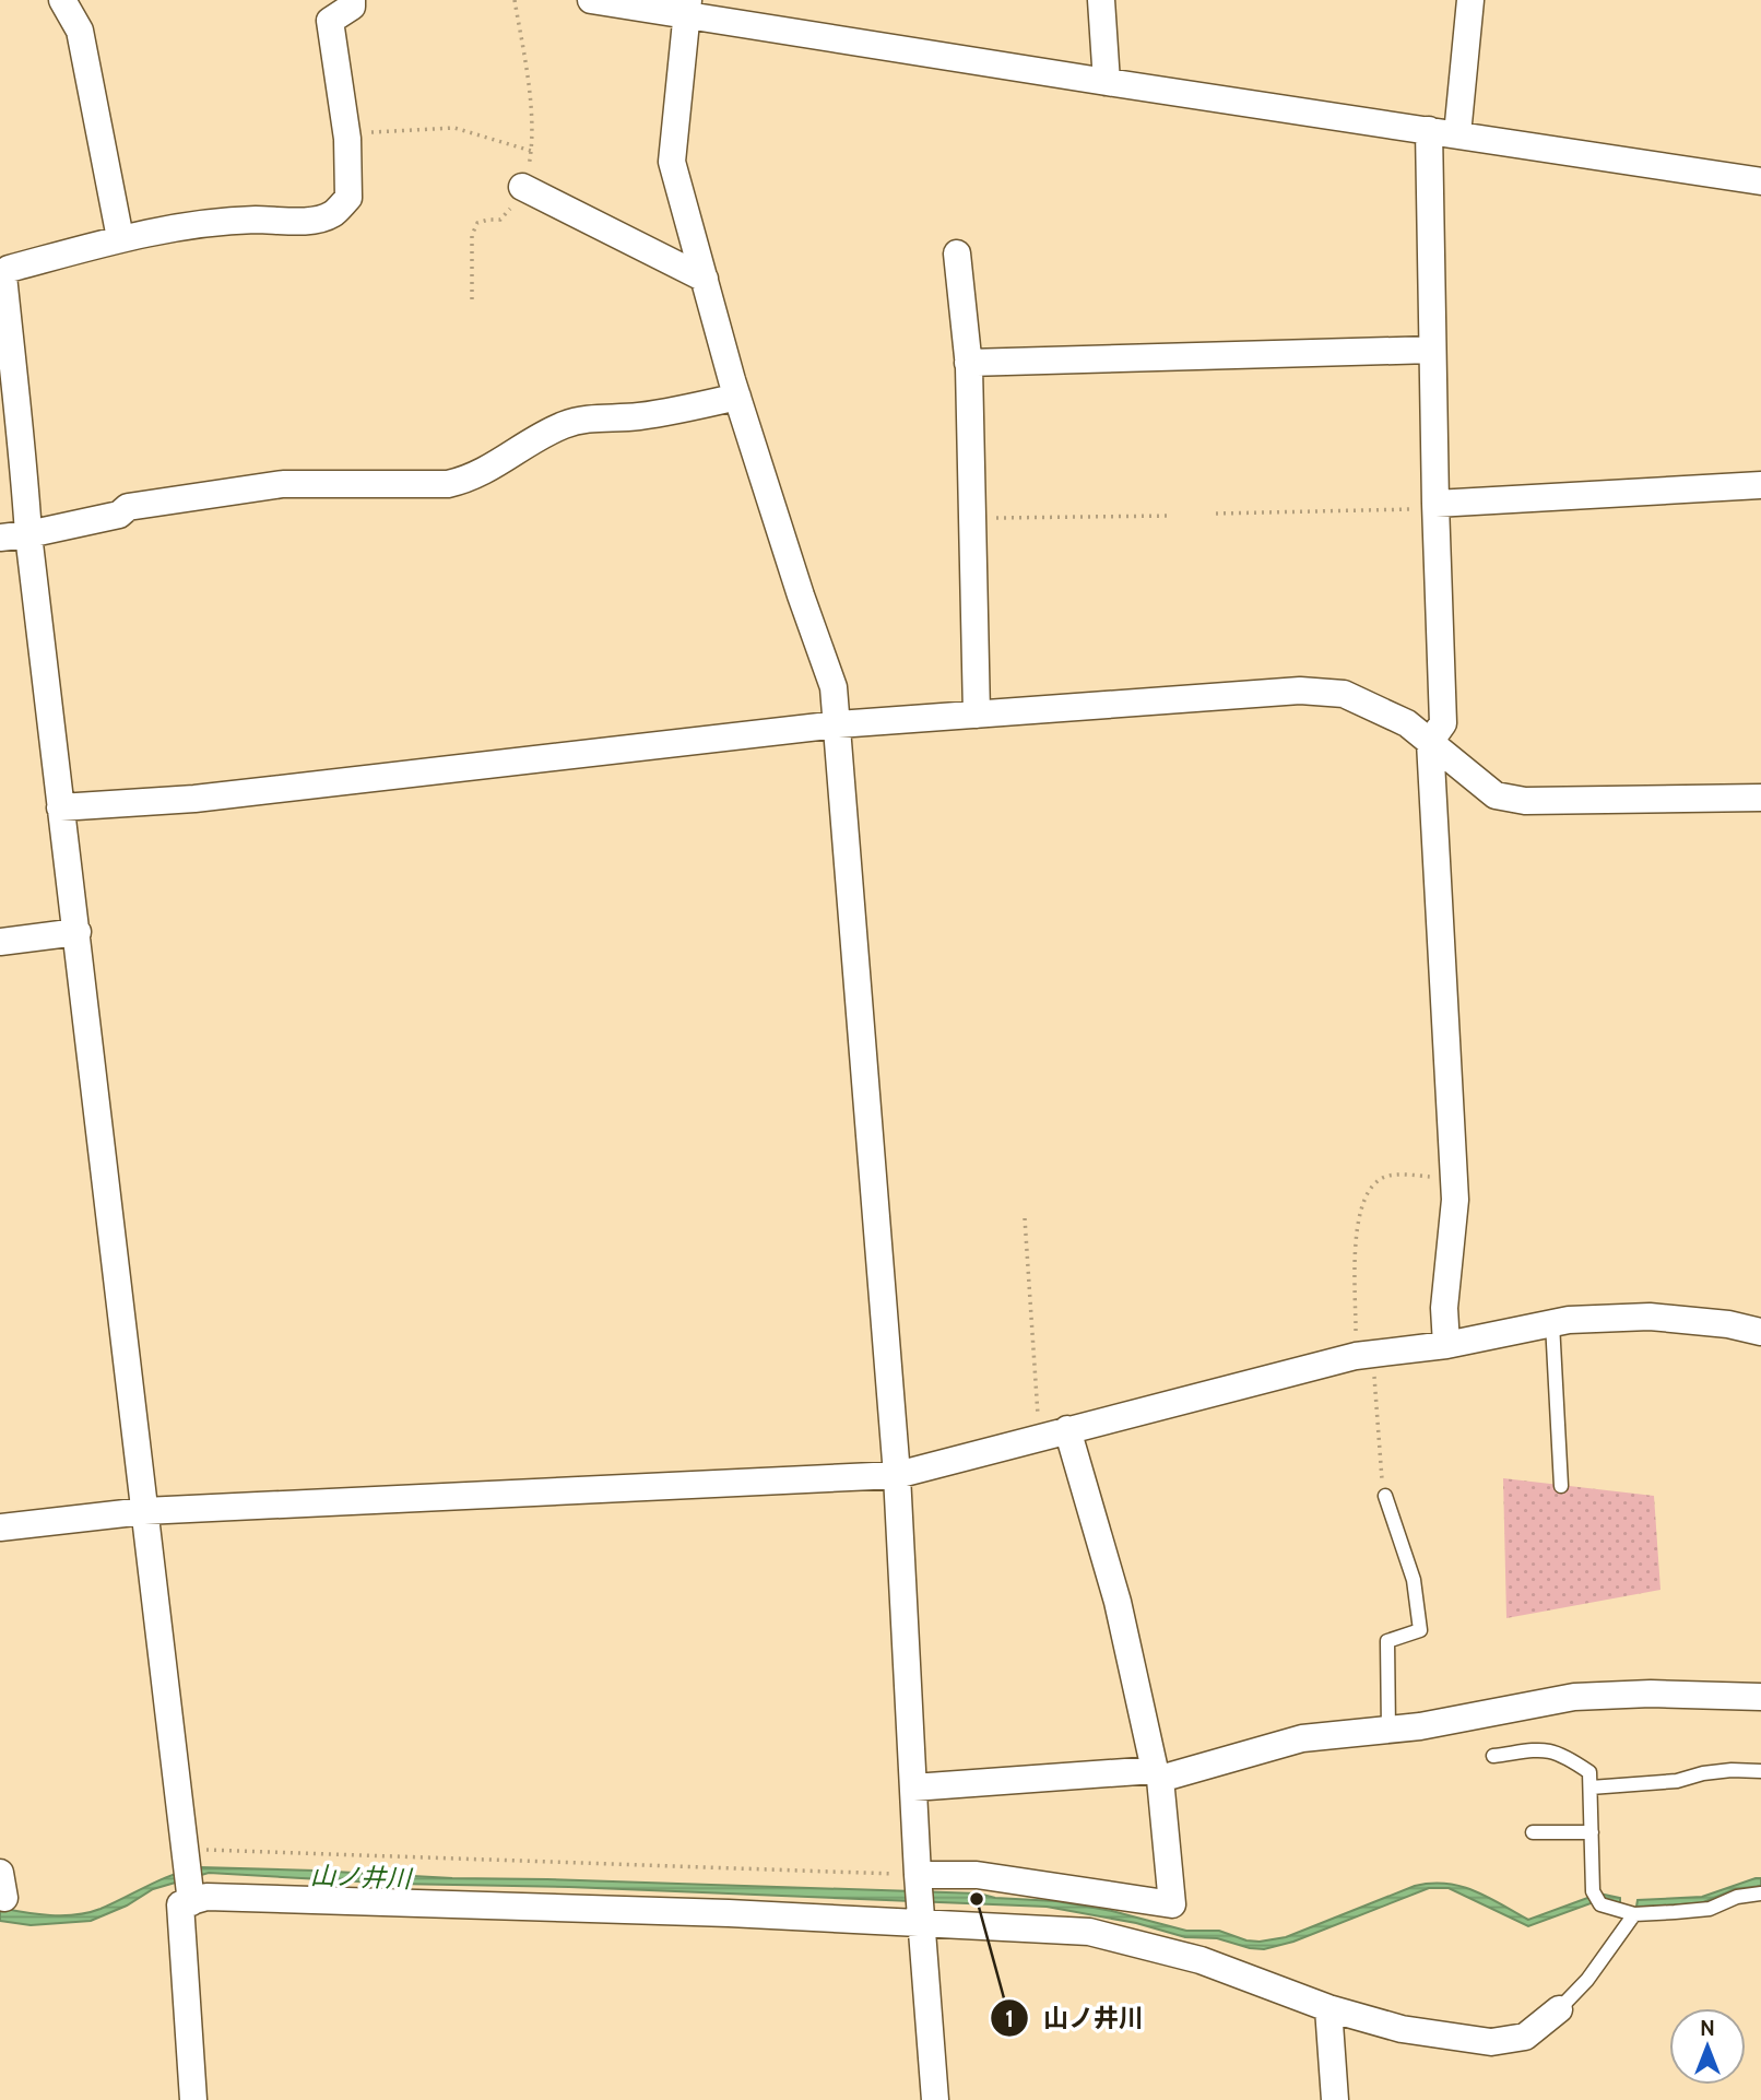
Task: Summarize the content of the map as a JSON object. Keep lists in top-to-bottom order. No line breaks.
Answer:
{"water":["山ノ井川"],"places":["山ノ井川"],"north":"top"}
